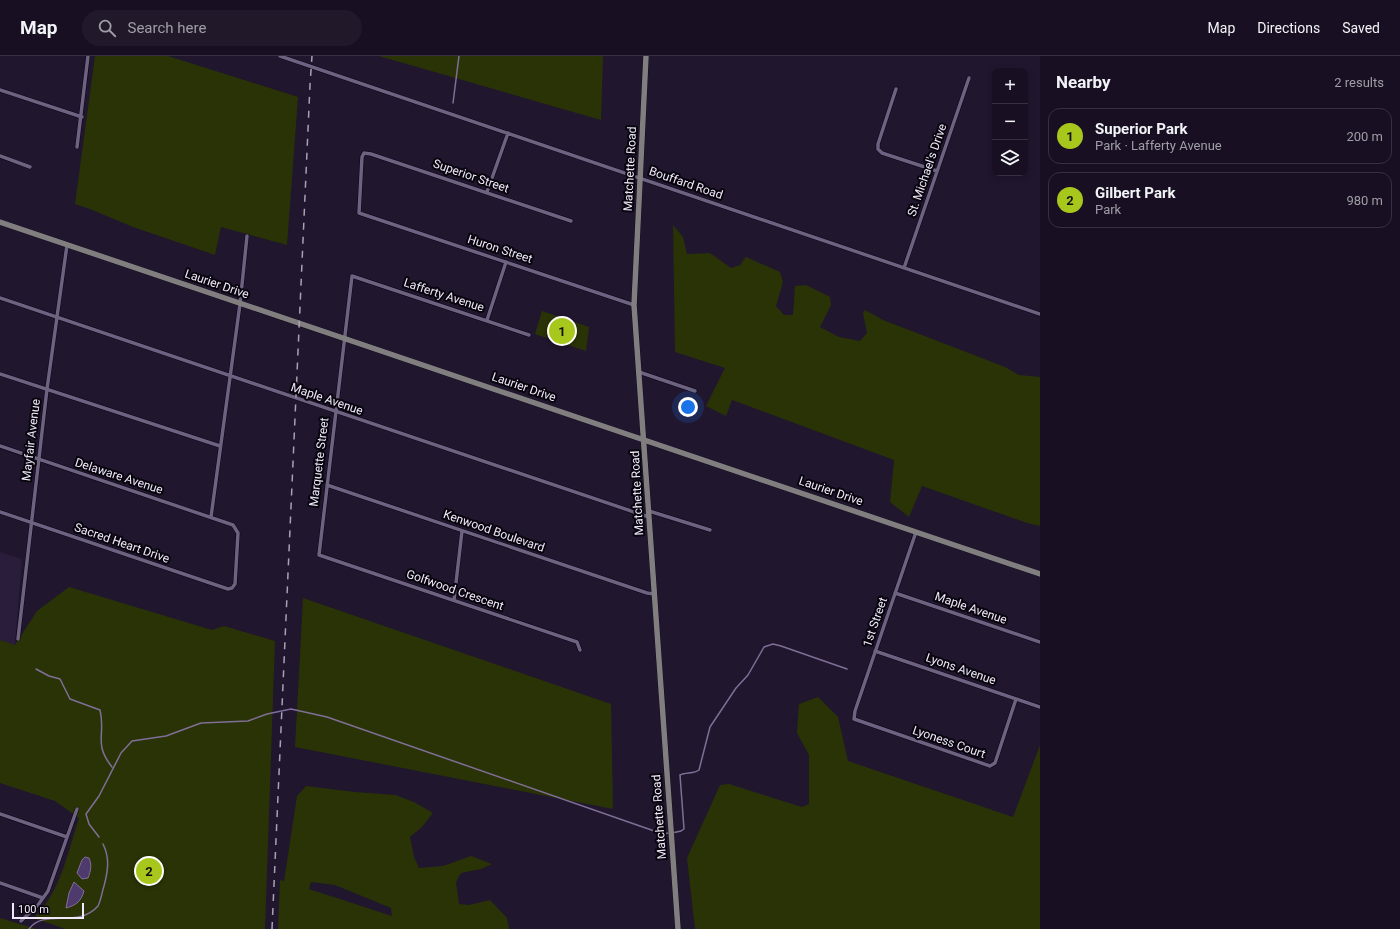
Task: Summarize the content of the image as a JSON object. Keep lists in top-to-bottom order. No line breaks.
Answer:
{"streets":{"street":["Matchette Road","St. Michael's Drive","Superior Street","Bouffard Road","Huron Street","Laurier Drive","Lafferty Avenue","Maple Avenue","Mayfair Avenue","Marquette Street","Delaware Avenue","Kenwood Boulevard","Sacred Heart Drive","Golfwood Crescent","1st Street","Lyons Avenue","Lyoness Court"]},"crossings":[["Matchette Road","Bouffard Road"],["Matchette Road","Huron Street"],["Matchette Road","Laurier Drive"],["Matchette Road","Maple Avenue"],["Matchette Road","Kenwood Boulevard"],["St. Michael's Drive","Bouffard Road"],["Superior Street","Huron Street"],["Laurier Drive","Mayfair Avenue"],["Laurier Drive","Marquette Street"],["Laurier Drive","1st Street"],["Lafferty Avenue","Marquette Street"],["Maple Avenue","Mayfair Avenue"],["Maple Avenue","Marquette Street"],["Maple Avenue","1st Street"],["Mayfair Avenue","Delaware Avenue"],["Mayfair Avenue","Sacred Heart Drive"],["Marquette Street","Kenwood Boulevard"],["Marquette Street","Golfwood Crescent"],["Delaware Avenue","Sacred Heart Drive"],["1st Street","Lyons Avenue"],["1st Street","Lyoness Court"],["Lyons Avenue","Lyoness Court"]],"scale_bar":"100 m","page":{"header":"Map","search":"Search here","nav":["Map","Directions","Saved"],"heading":["Nearby","2 results"],"map_buttons":["+","−"],"list":[{"mark":"1","name":"Superior Park","note":"Park · Lafferty Avenue","value":"200 m"},{"mark":"2","name":"Gilbert Park","note":"Park","value":"980 m"}],"pins":["1","2"],"scale":"100 m"}}
